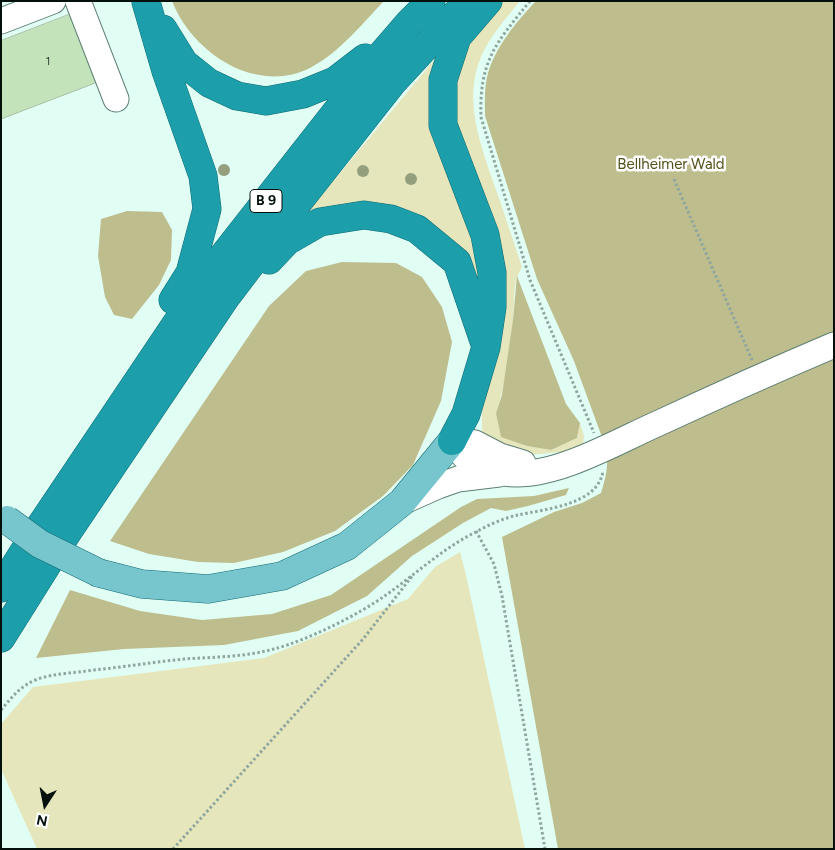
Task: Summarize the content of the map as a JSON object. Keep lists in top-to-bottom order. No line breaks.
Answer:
{"streets":{"highway":["B 9"]},"parks":["Bellheimer Wald"],"house_numbers":["1"],"north":"bottom"}
